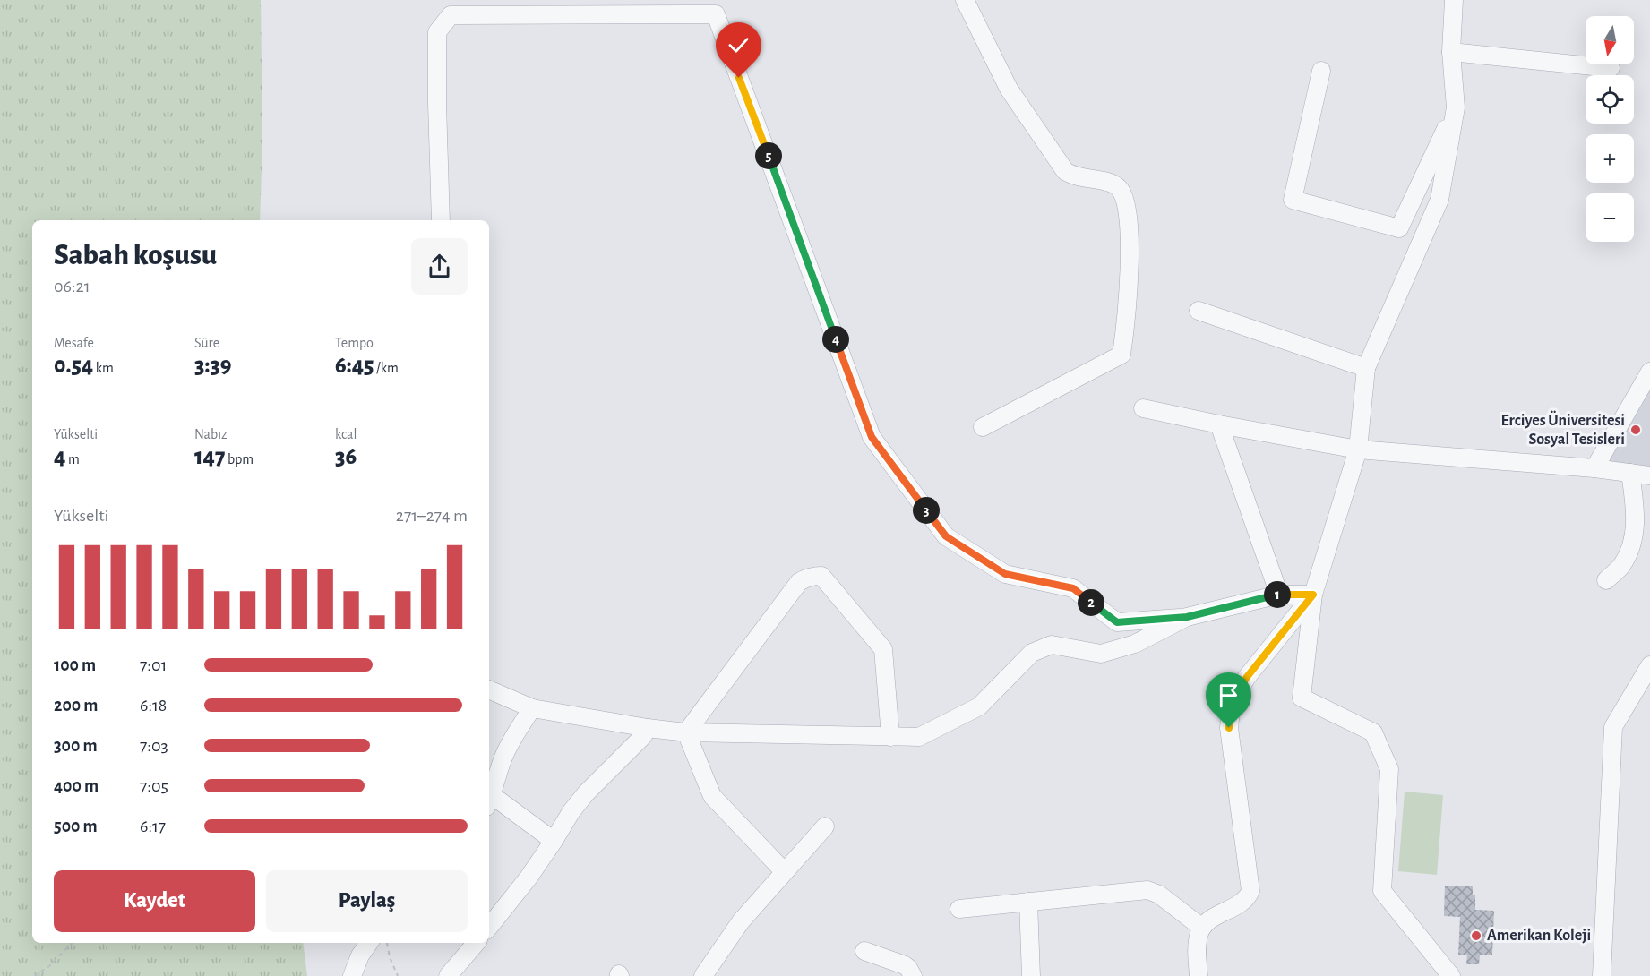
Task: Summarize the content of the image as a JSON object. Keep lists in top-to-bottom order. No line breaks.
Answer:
{"places":["Erciyes Üniversitesi Sosyal Tesisleri","Amerikan Koleji"],"north":"bottom","page":{"map_buttons":["+","−"],"pins":["5","4","3","1","2"],"heading":["Sabah koşusu","06:21"],"stats":[["Mesafe","0.54 km"],["Süre","3:39"],["Tempo","6:45 /km"],["Yükselti","4 m"],["Nabız","147 bpm"],["kcal","36"]],"chart":["Yükselti","271–274 m"],"list":[{"name":"100 m","note":"7:01"},{"name":"200 m","note":"6:18"},{"name":"300 m","note":"7:03"},{"name":"400 m","note":"7:05"},{"name":"500 m","note":"6:17"}],"buttons":["Kaydet","Paylaş"]}}
